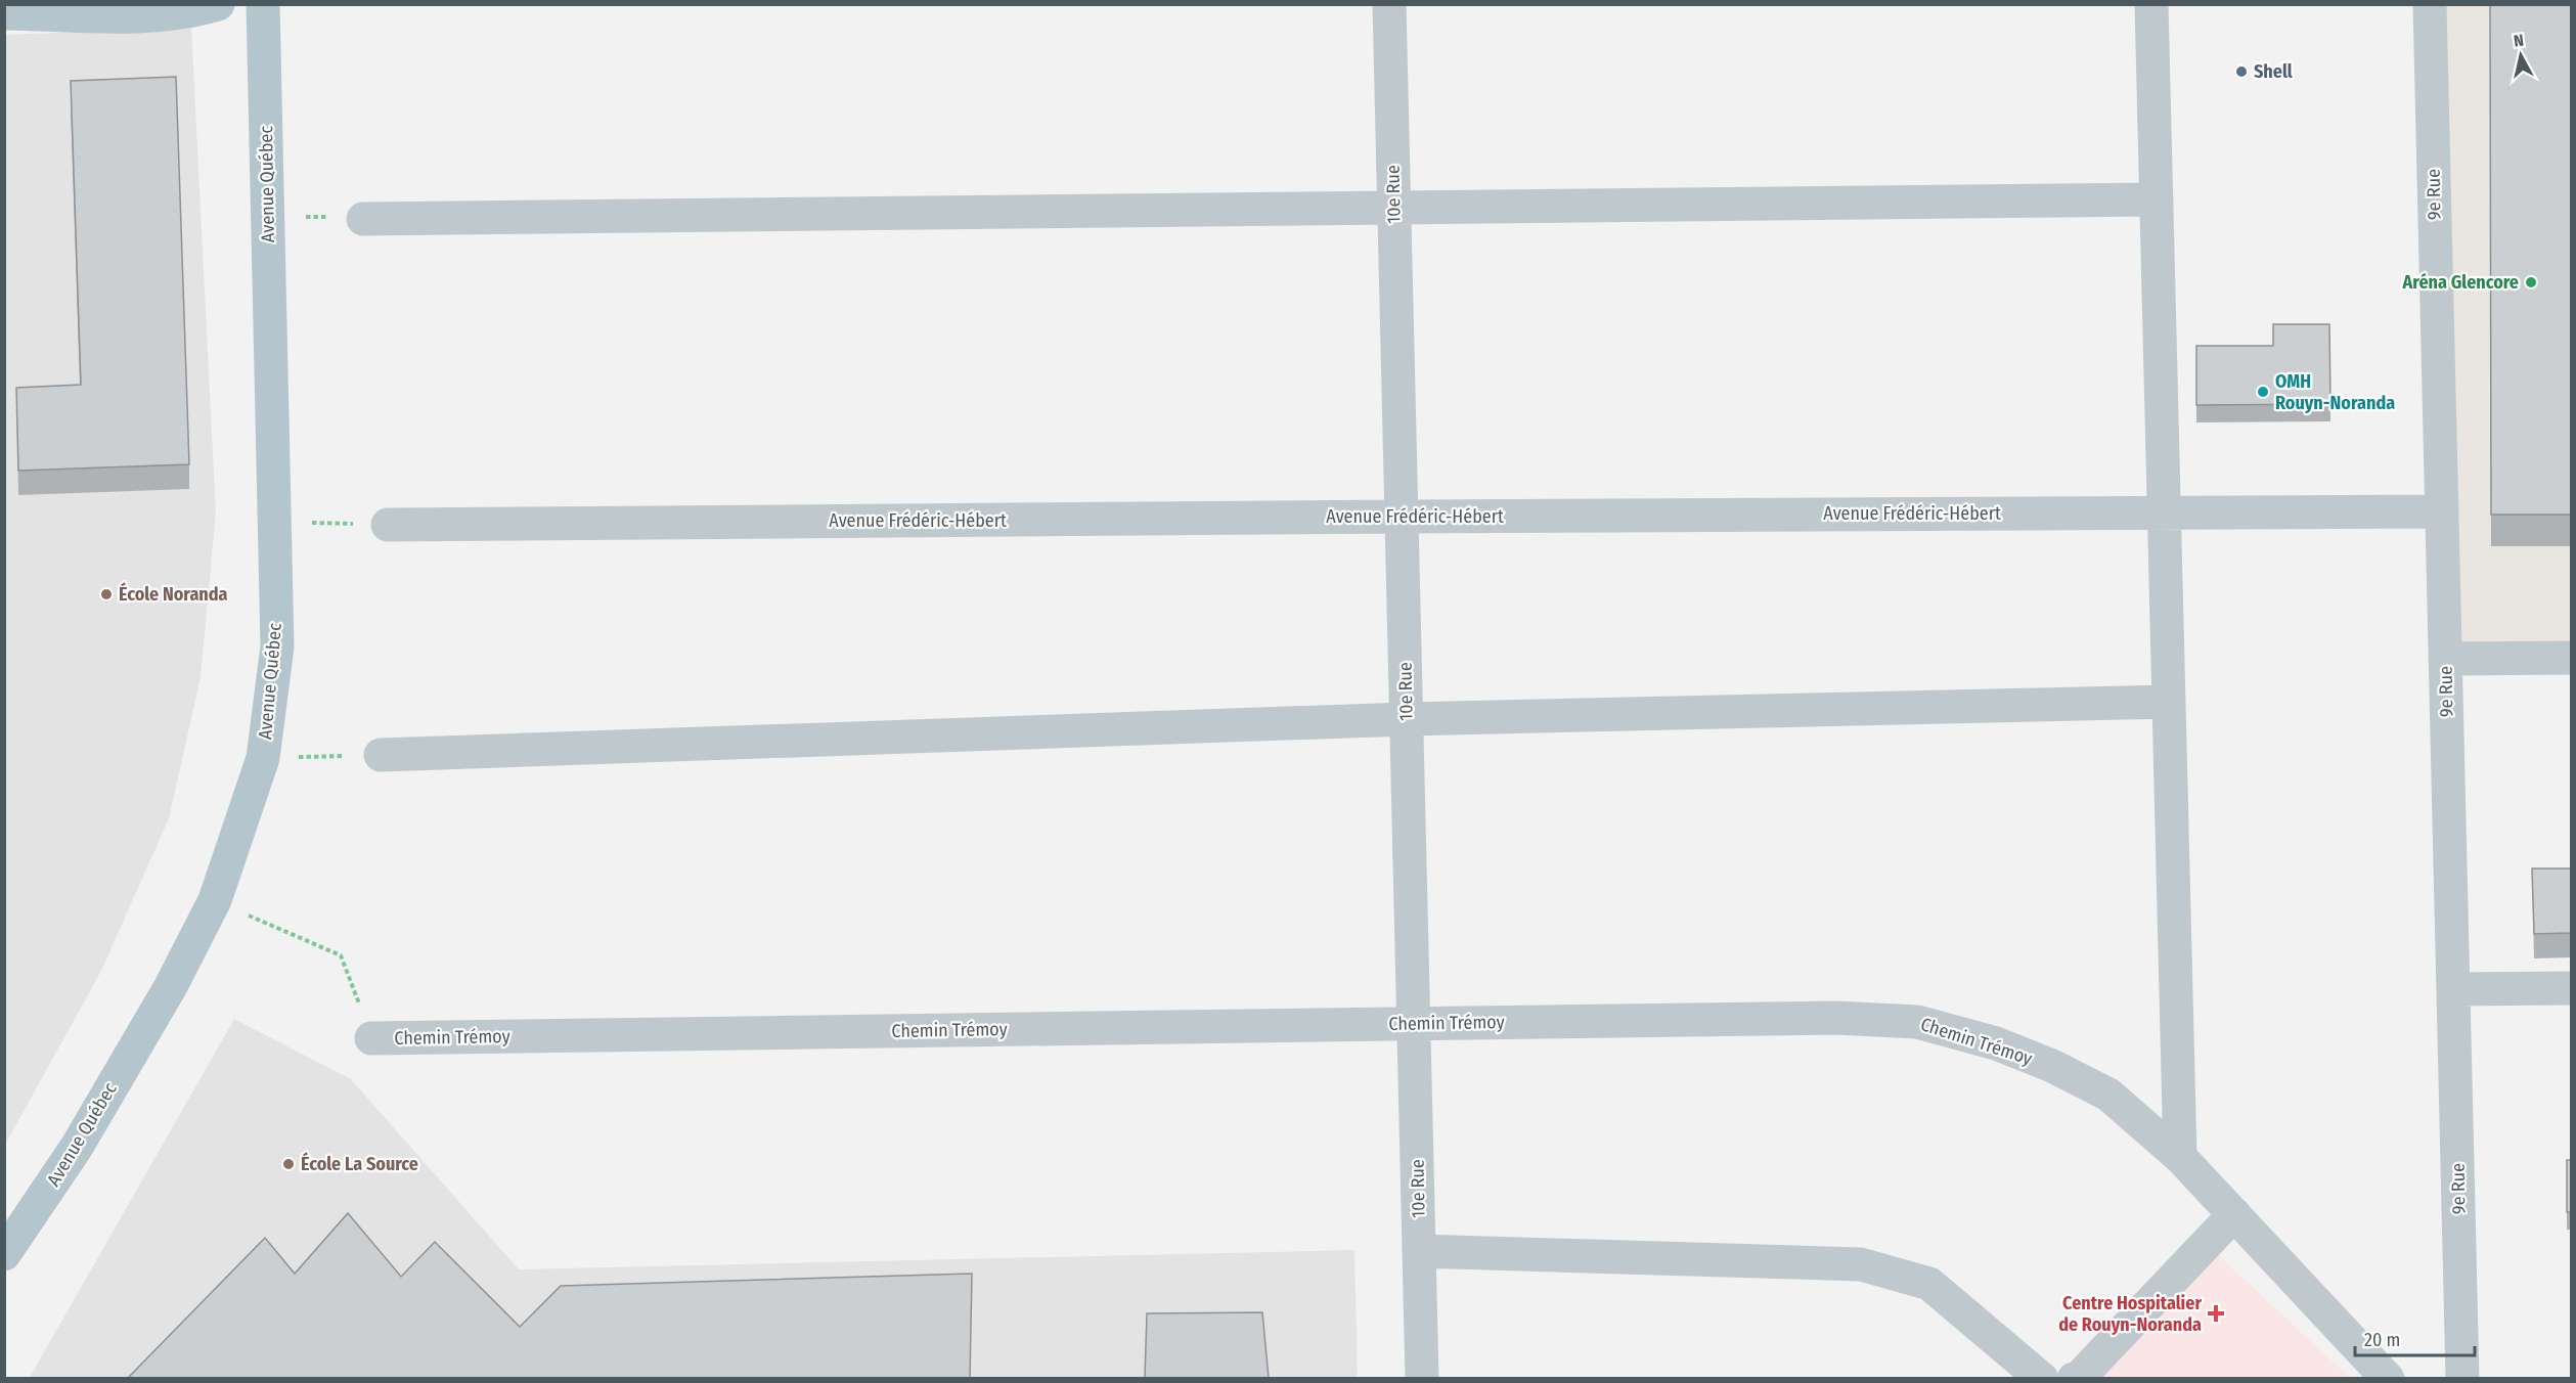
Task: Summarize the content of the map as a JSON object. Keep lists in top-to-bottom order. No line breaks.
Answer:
{"streets":{"main road":["Avenue Québec"],"street":["10e Rue","9e Rue","Avenue Frédéric-Hébert","Chemin Trémoy"]},"crossings":[["10e Rue","Avenue Frédéric-Hébert"],["10e Rue","Chemin Trémoy"],["9e Rue","Avenue Frédéric-Hébert"]],"places":{"other":["Shell","Aréna Glencore","OMH Rouyn-Noranda","École Noranda","École La Source"],"health":["Centre Hospitalier de Rouyn-Noranda"]},"scale_bar":"20 m","north":"top"}
